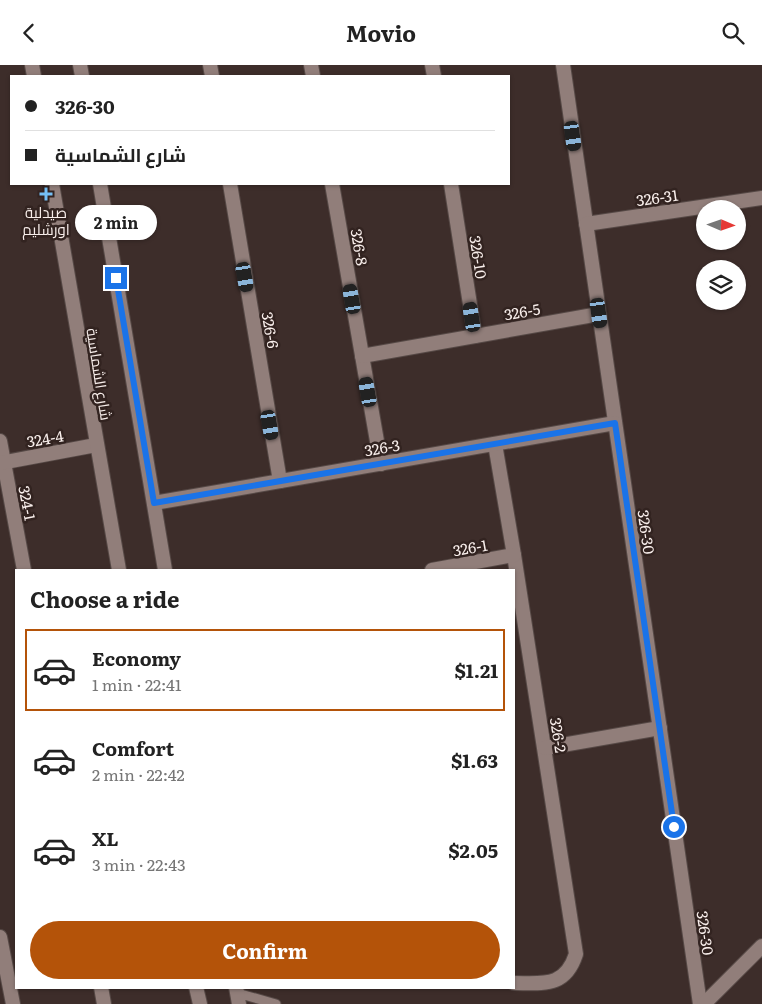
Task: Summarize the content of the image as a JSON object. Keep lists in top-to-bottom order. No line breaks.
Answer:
{"streets":{"street":["326-31","326-8","326-10","326-5","326-6","شارع الشماسية","324-4","326-3","324-1","326-30","326-1","326-2"]},"crossings":[["326-31","326-30"],["326-8","326-5"],["326-8","326-3"],["326-10","326-5"],["326-5","326-30"],["326-6","326-3"],["شارع الشماسية","324-4"],["شارع الشماسية","326-3"],["324-4","324-1"],["326-3","326-30"],["326-3","326-2"],["326-1","326-2"]],"places":{"health":["صيدلية اورشليم"]},"north":"right","page":{"header":"Movio","banner":["326-30","شارع الشماسية"],"bubble":"2 min","heading":"Choose a ride","list":[{"name":"Economy","note":"1 min · 22:41","value":"$1.21"},{"name":"Comfort","note":"2 min · 22:42","value":"$1.63"},{"name":"XL","note":"3 min · 22:43","value":"$2.05"}],"buttons":"Confirm"}}
